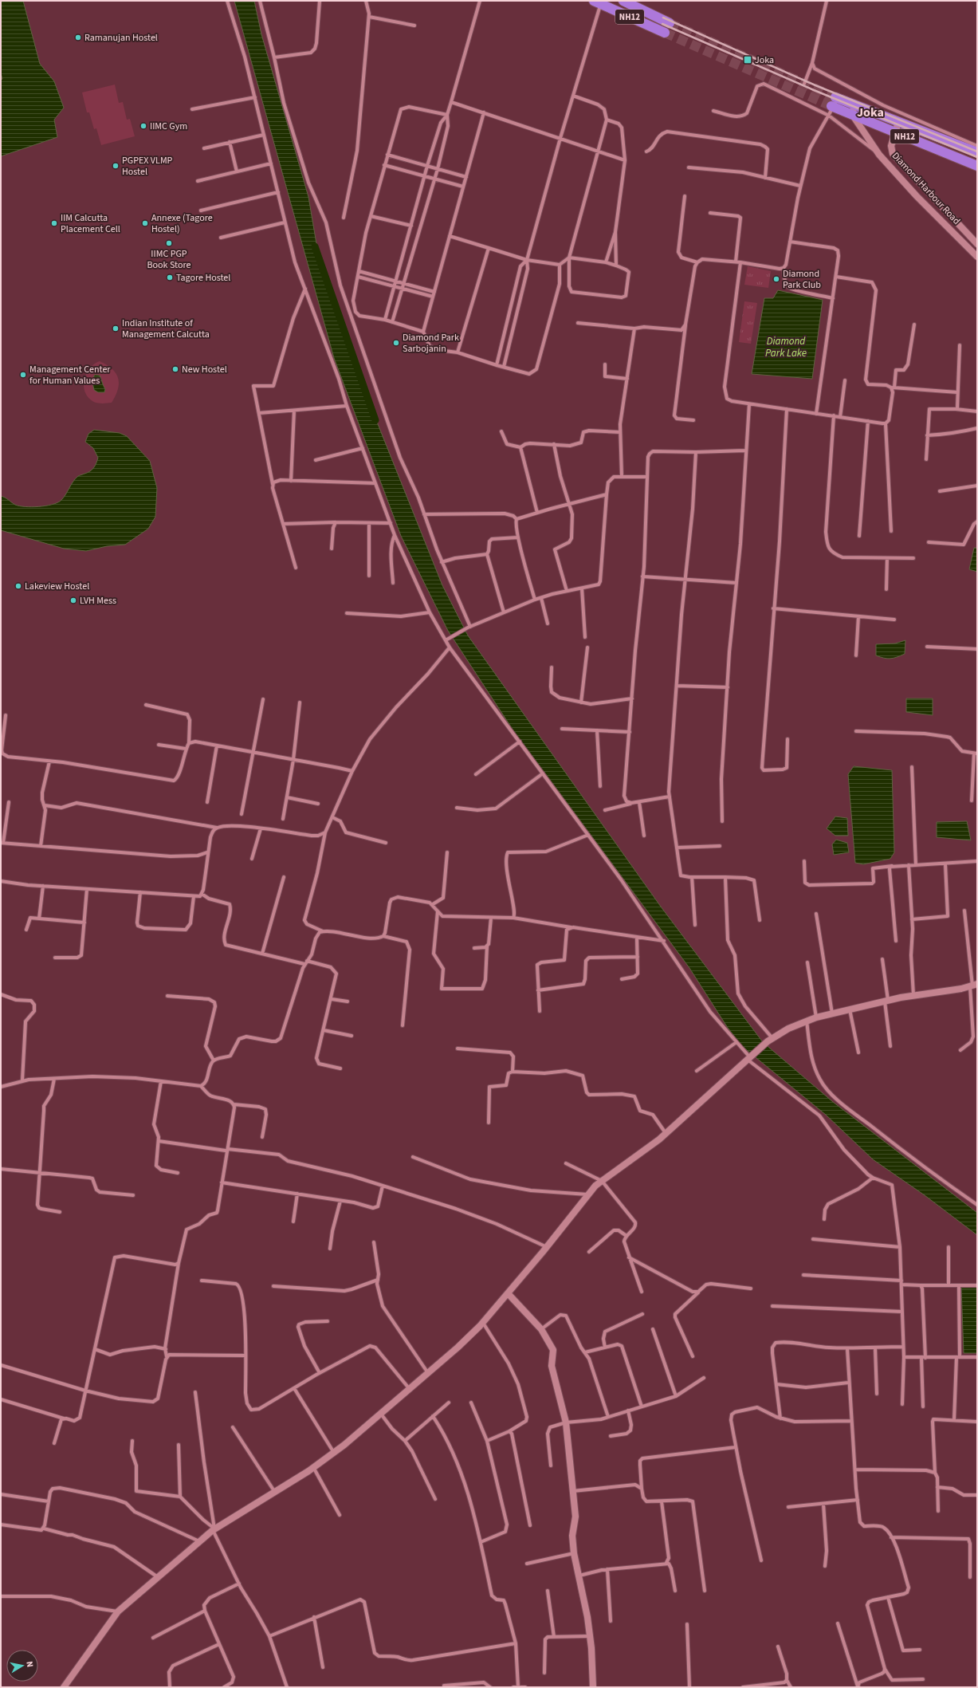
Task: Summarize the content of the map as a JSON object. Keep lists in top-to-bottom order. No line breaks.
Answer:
{"streets":{"highway":["NH12"],"street":["Diamond Harbour Road"]},"crossings":[["NH12","Diamond Harbour Road"]],"districts":["Joka"],"water":["Diamond Park Lake"],"places":{"other":["Ramanujan Hostel","IIMC Gym","PGPEX VLMP Hostel","IIM Calcutta Placement Cell","Annexe (Tagore Hostel)","IIMC PGP Book Store","Tagore Hostel","Diamond Park Club","Indian Institute of Management Calcutta","Diamond Park Sarbojanin","New Hostel","Management Center for Human Values","Lakeview Hostel","LVH Mess"],"transit":["Joka"]},"north":"right"}
